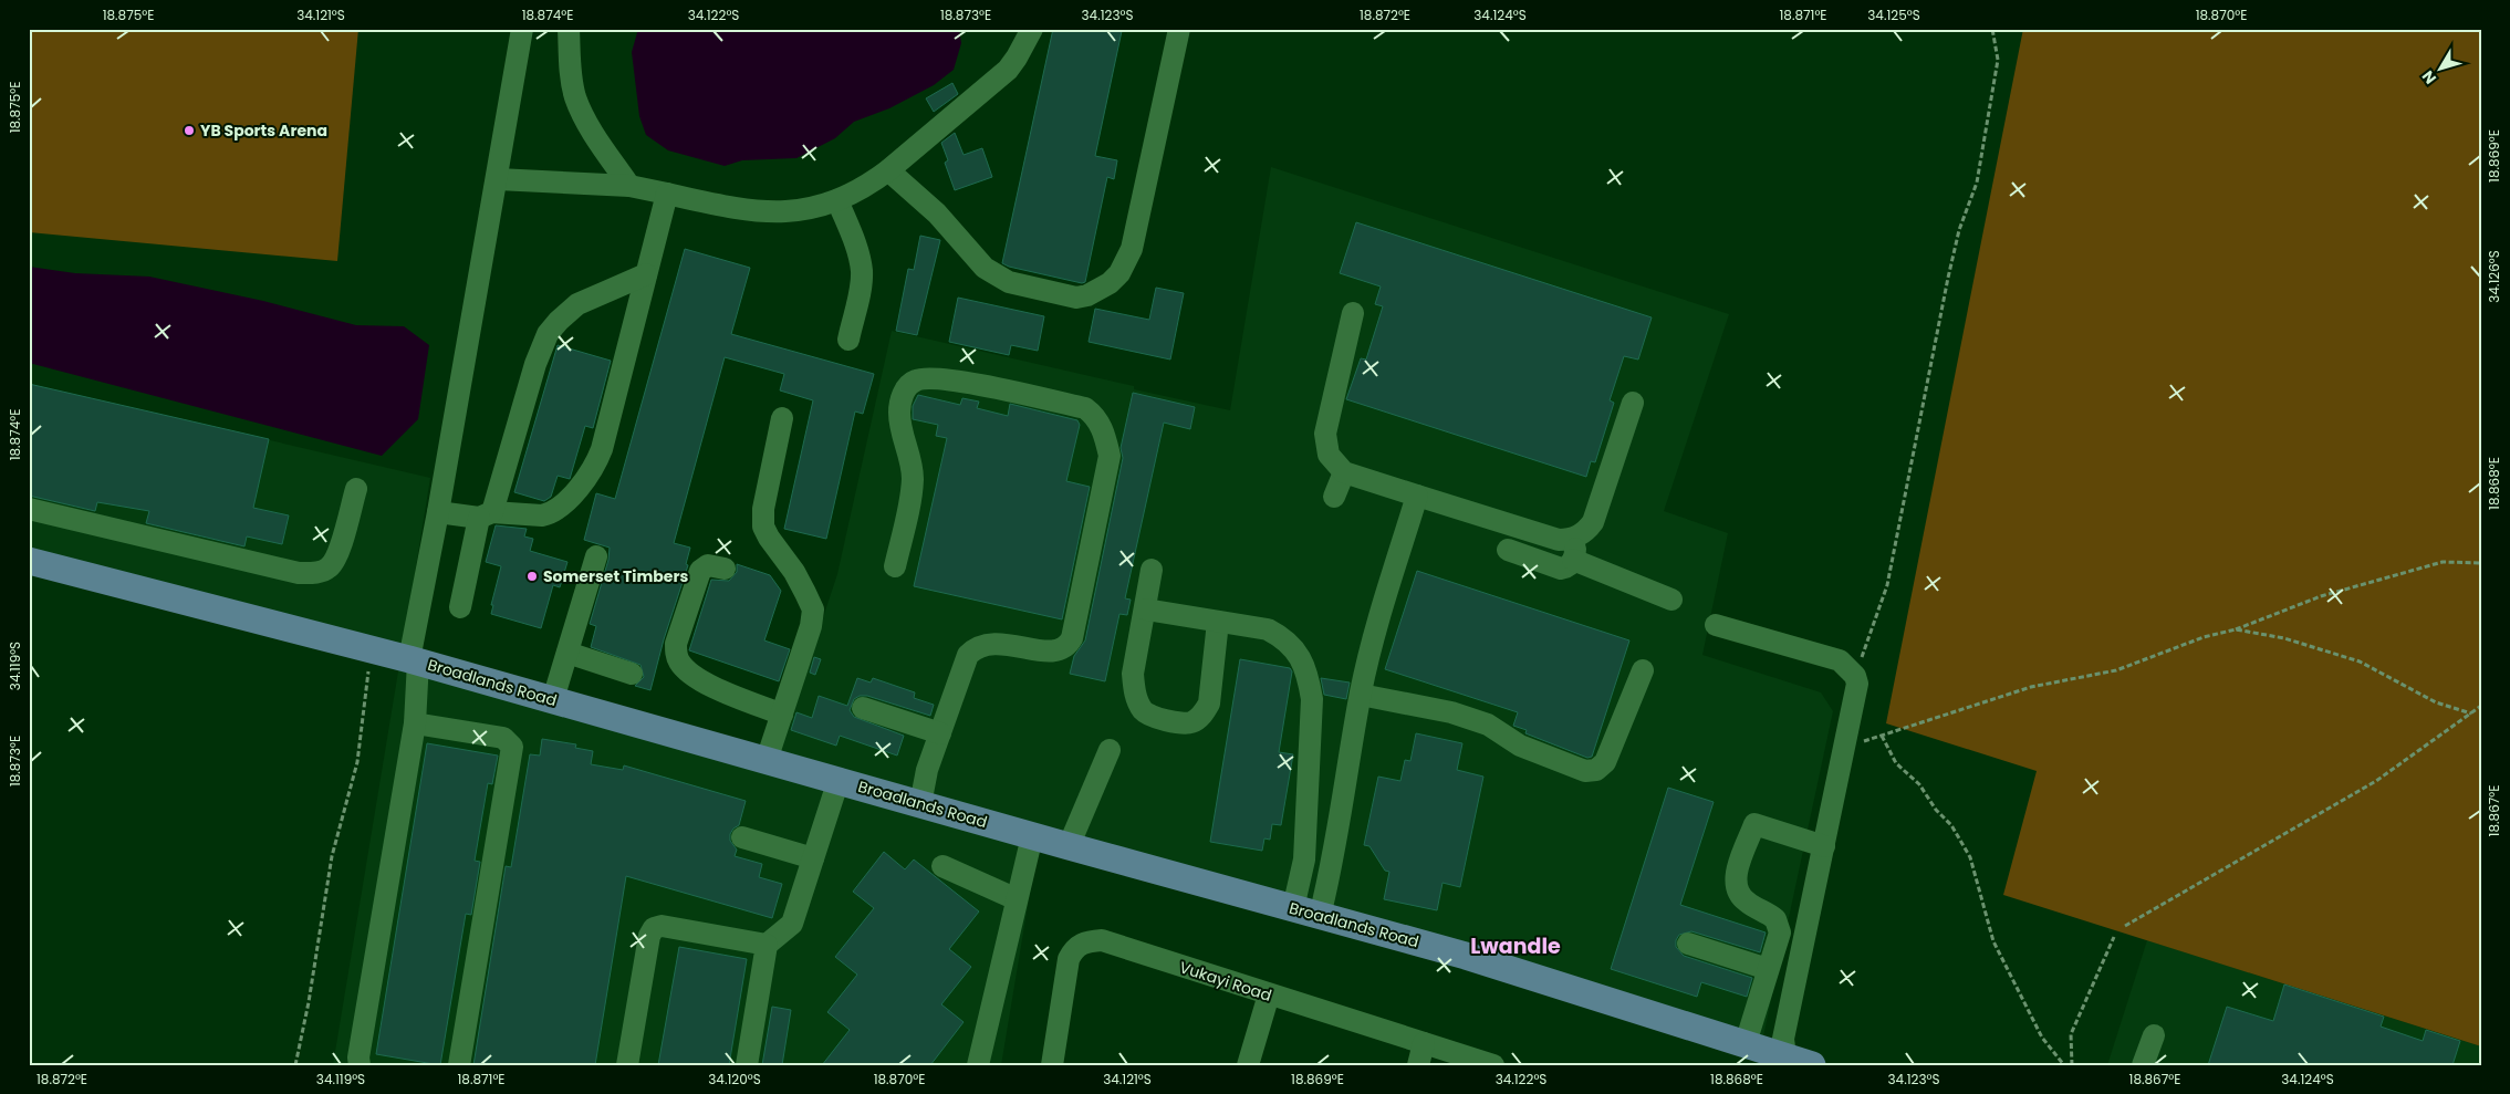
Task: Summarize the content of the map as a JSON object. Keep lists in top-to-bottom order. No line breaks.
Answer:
{"streets":{"main road":["Broadlands Road"],"street":["Vukayi Road"]},"districts":["Lwandle"],"places":["YB Sports Arena","Somerset Timbers"],"north":"bottom left","coordinates":["18.875°E","34.121°S","18.874°E","34.122°S","18.873°E","34.123°S","18.872°E","34.124°S","18.871°E","34.125°S","18.870°E","18.869°E","34.126°S","18.868°E","34.119°S","18.867°E","34.120°S"]}
